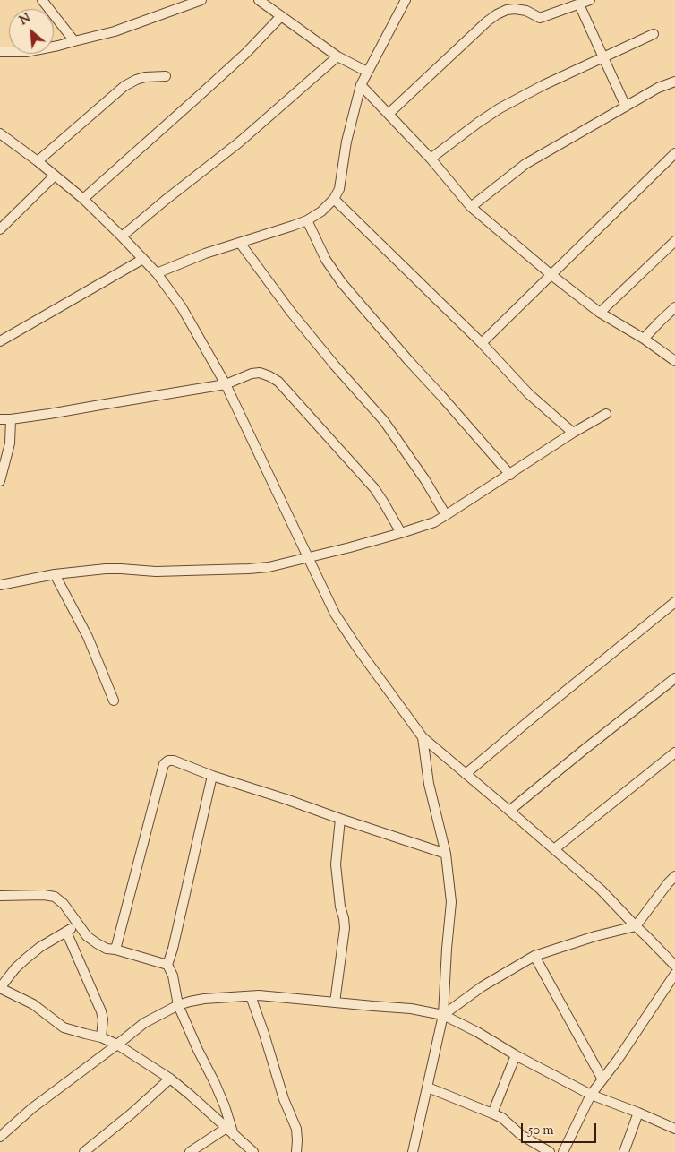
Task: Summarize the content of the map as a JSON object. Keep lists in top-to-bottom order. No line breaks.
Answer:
{"scale_bar":"50 m","north":"top left"}
